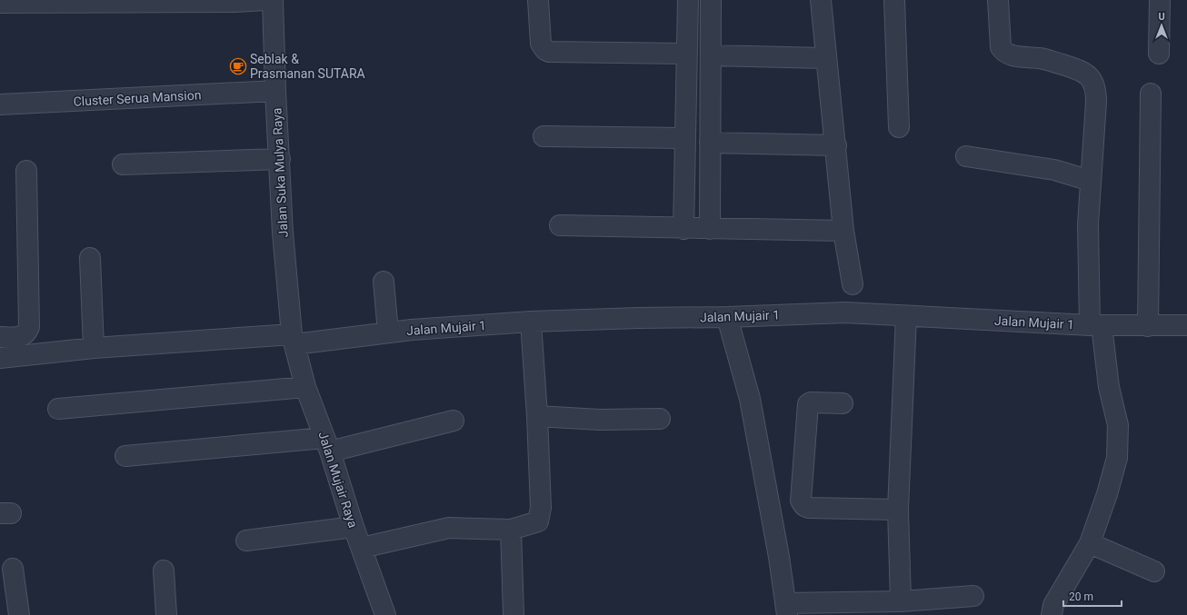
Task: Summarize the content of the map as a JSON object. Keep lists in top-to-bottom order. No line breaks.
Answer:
{"streets":{"street":["Cluster Serua Mansion","Jalan Suka Mulya Raya","Jalan Mujair 1","Jalan Mujair Raya"]},"crossings":[["Cluster Serua Mansion","Jalan Suka Mulya Raya"],["Jalan Suka Mulya Raya","Jalan Mujair 1"],["Jalan Suka Mulya Raya","Jalan Mujair Raya"],["Jalan Mujair 1","Jalan Mujair Raya"]],"places":{"cafe":["Seblak & Prasmanan SUTARA"]},"scale_bar":"20 m","north":"top"}
